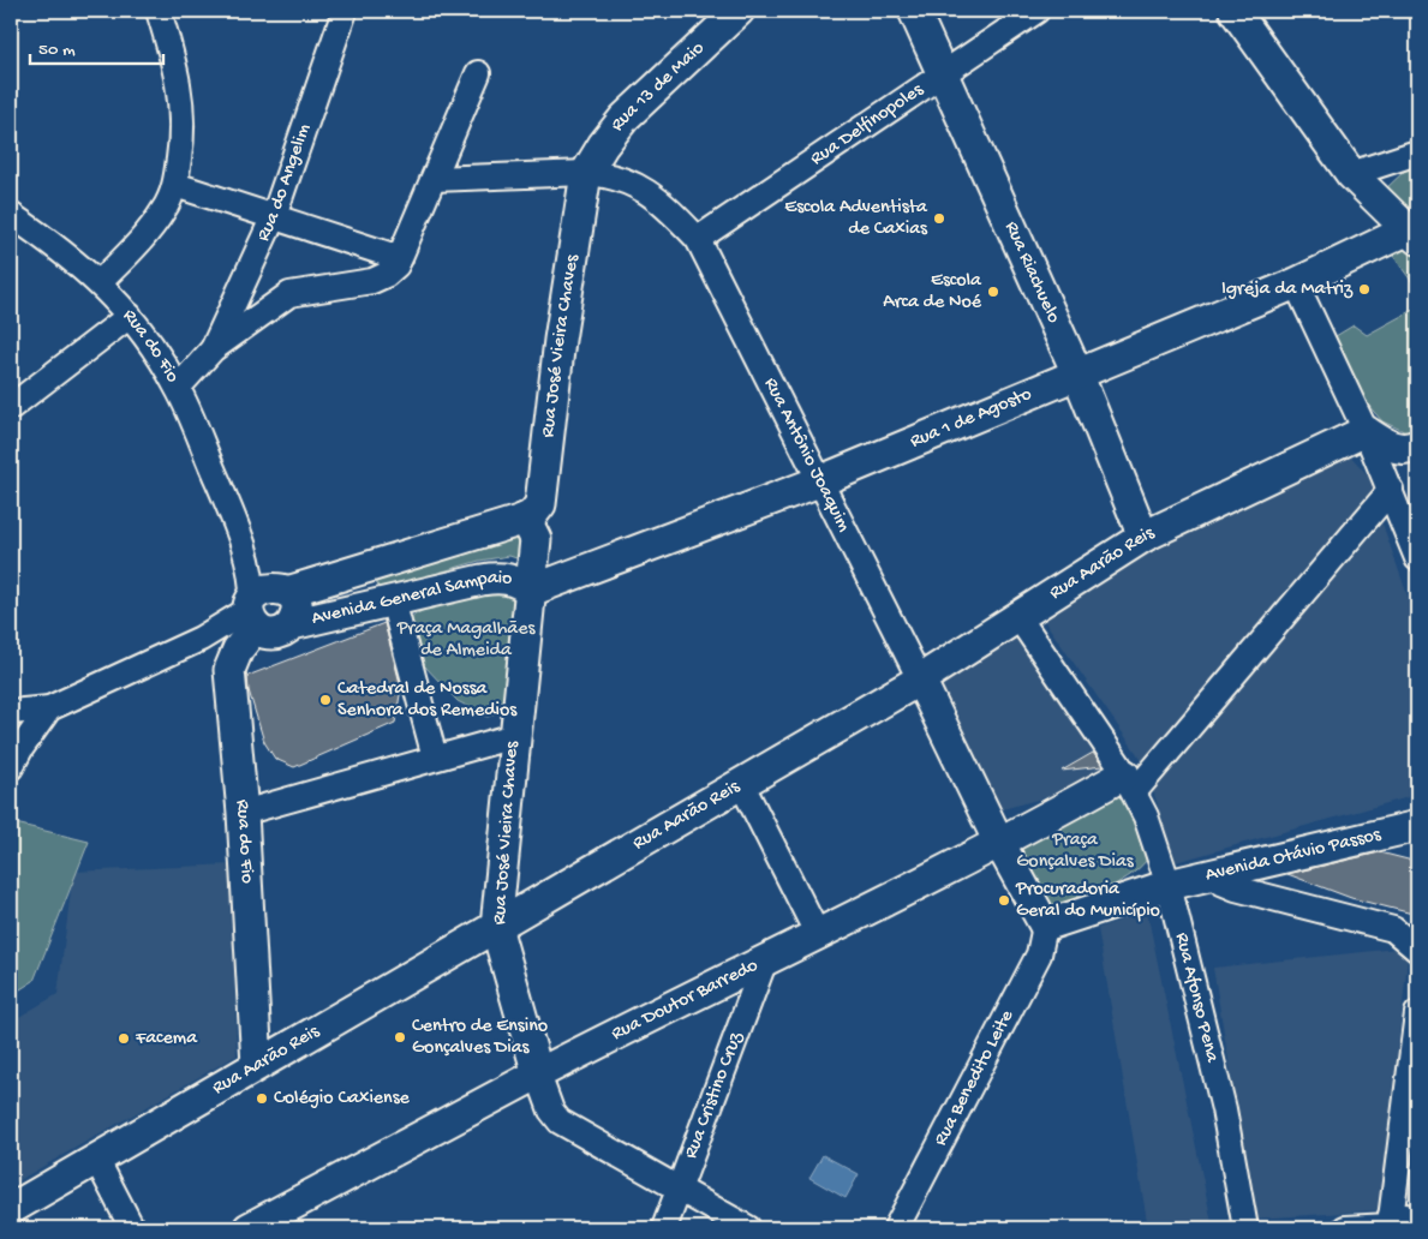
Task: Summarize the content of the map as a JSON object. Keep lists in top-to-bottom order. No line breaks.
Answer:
{"streets":{"main road":["Rua 13 de Maio","Rua Riachuelo","Rua José Vieira Chaves","Rua do Fio","Rua 1 de Agosto","Rua Antônio Joaquim","Rua Aarão Reis","Avenida General Sampaio","Avenida Otávio Passos","Rua Doutor Barredo"],"street":["Rua Delfinopoles","Rua do Angelim","Rua Afonso Pena","Rua Benedito Leite","Rua Cristino Cruz"]},"crossings":[["Rua 13 de Maio","Rua José Vieira Chaves"],["Rua 13 de Maio","Rua Antônio Joaquim"],["Rua Delfinopoles","Rua Riachuelo"],["Rua Delfinopoles","Rua Antônio Joaquim"],["Rua Riachuelo","Rua 1 de Agosto"],["Rua Riachuelo","Rua Aarão Reis"],["Rua José Vieira Chaves","Rua 1 de Agosto"],["Rua José Vieira Chaves","Rua Antônio Joaquim"],["Rua José Vieira Chaves","Rua Aarão Reis"],["Rua José Vieira Chaves","Avenida General Sampaio"],["Rua José Vieira Chaves","Rua Doutor Barredo"],["Rua do Fio","Rua Aarão Reis"],["Rua do Fio","Avenida General Sampaio"],["Rua 1 de Agosto","Rua Antônio Joaquim"],["Rua 1 de Agosto","Avenida General Sampaio"],["Rua Antônio Joaquim","Rua Aarão Reis"],["Rua Antônio Joaquim","Avenida Otávio Passos"],["Rua Antônio Joaquim","Rua Doutor Barredo"],["Rua Antônio Joaquim","Rua Benedito Leite"],["Rua Aarão Reis","Rua Afonso Pena"],["Avenida Otávio Passos","Rua Afonso Pena"],["Avenida Otávio Passos","Rua Benedito Leite"],["Rua Afonso Pena","Rua Doutor Barredo"],["Rua Doutor Barredo","Rua Cristino Cruz"]],"parks":["Praça Magalhães de Almeida","Praça Gonçalves Dias"],"places":["Escola Adventista de Caxias","Igreja da Matriz","Escola Arca de Noé","Catedral de Nossa Senhora dos Remedios","Procuradoria Geral do Município","Centro de Ensino Gonçalves Dias","Facema","Colégio Caxiense"],"scale_bar":"50 m"}
